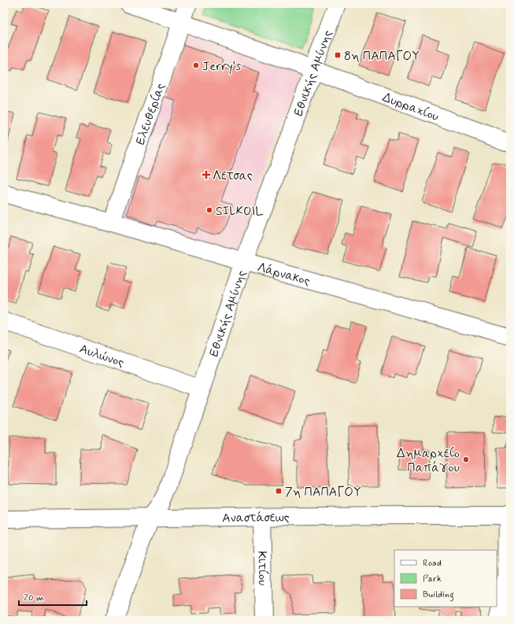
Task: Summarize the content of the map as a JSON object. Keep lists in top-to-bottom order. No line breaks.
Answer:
{"streets":{"street":["Εθνικής Αμύνης","Δυρραχίου","Ελευθερίας","Λάρνακος","Αυλώνος","Αναστάσεως","Κιτίου"]},"crossings":[["Εθνικής Αμύνης","Δυρραχίου"],["Εθνικής Αμύνης","Λάρνακος"],["Εθνικής Αμύνης","Αυλώνος"],["Εθνικής Αμύνης","Αναστάσεως"],["Δυρραχίου","Ελευθερίας"],["Ελευθερίας","Λάρνακος"],["Αναστάσεως","Κιτίου"]],"places":{"transit":["8η ΠΑΠΑΓΟΥ","7η ΠΑΠΑΓΟΥ"],"other":["Jerry's","SILKOIL","Δημαρχείο Παπάγου"],"health":["Λετσας"]},"legend":["Road","Park","Building"],"scale_bar":"20 m"}
